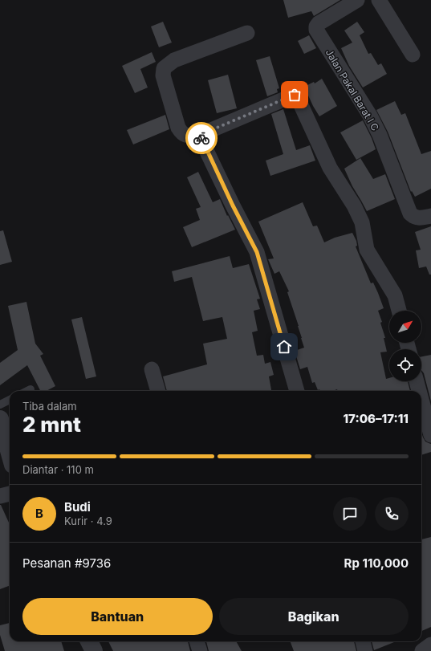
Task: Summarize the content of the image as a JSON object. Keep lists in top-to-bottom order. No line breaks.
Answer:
{"streets":{"street":["Jalan Pakal Barat I C"]},"north":"top right","page":{"heading":["2 mnt","Tiba dalam","17:06–17:11"],"panel":["Budi","Kurir · 4.9","Pesanan #9736","Rp 110,000"],"bar":"Diantar · 110 m","round":"B","buttons":["Bantuan","Bagikan"]}}
